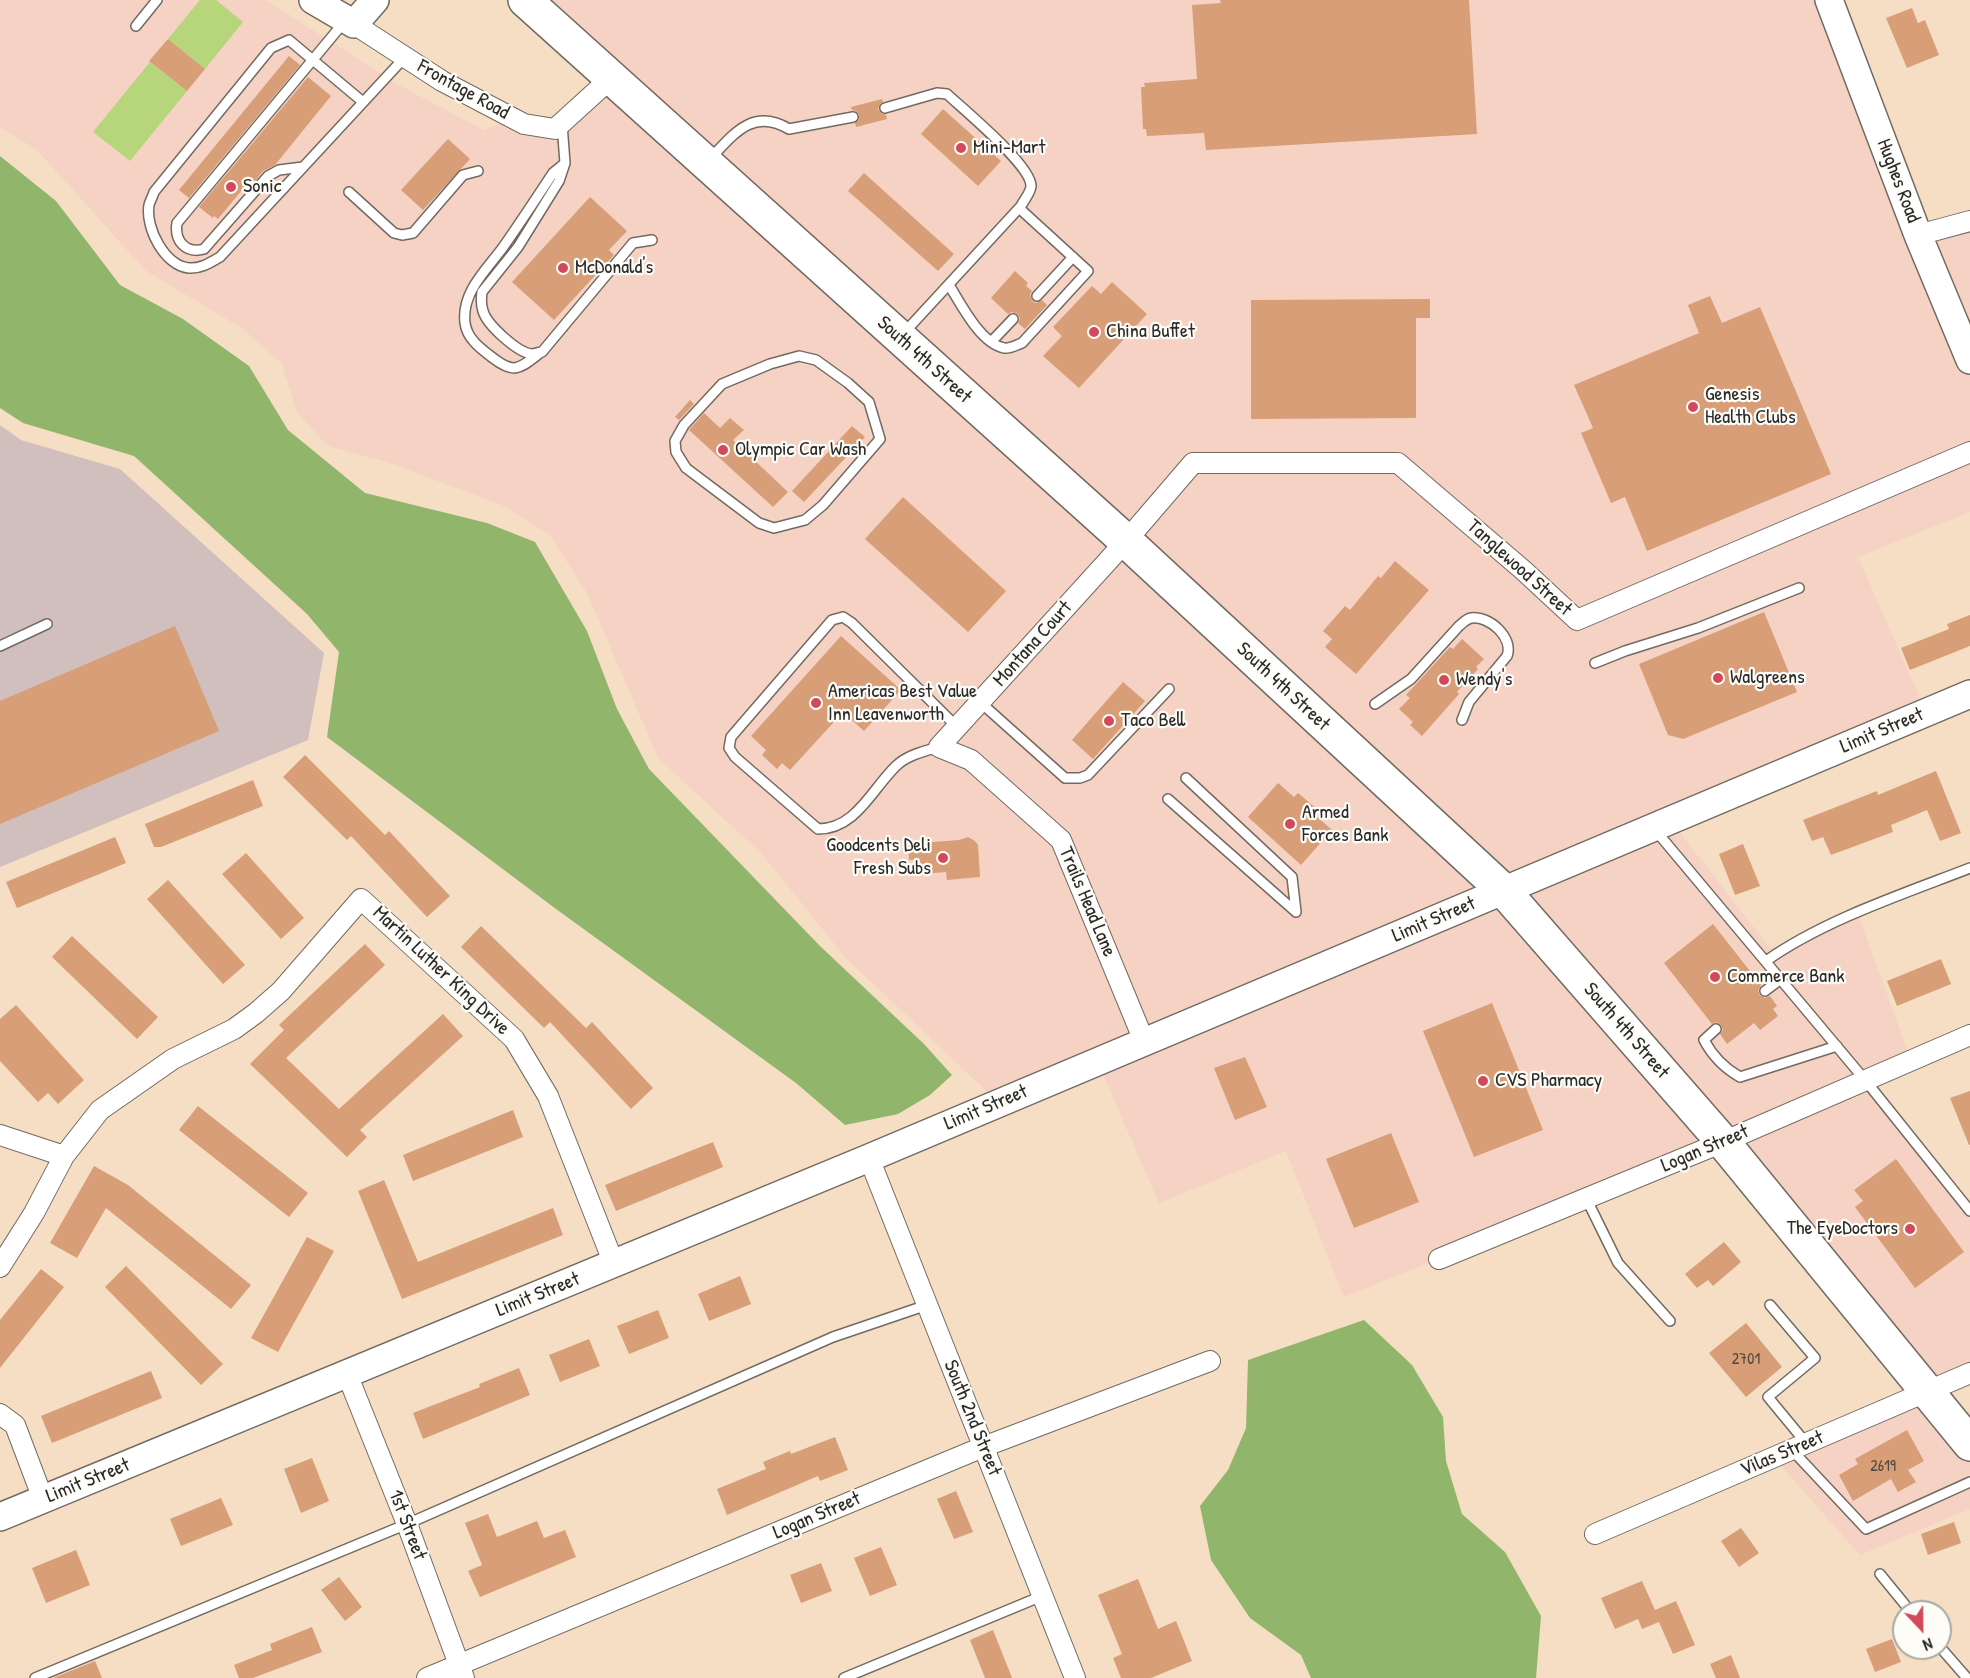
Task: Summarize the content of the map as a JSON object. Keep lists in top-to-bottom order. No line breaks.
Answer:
{"streets":{"highway":["South 4th Street"],"street":["Frontage Road","Hughes Road","Tanglewood Street","Montana Court","Limit Street","Trails Head Lane","Martin Luther King Drive","Logan Street","South 2nd Street","Vilas Street","1st Street"]},"crossings":[["South 4th Street","Tanglewood Street"],["South 4th Street","Montana Court"],["South 4th Street","Limit Street"],["South 4th Street","Logan Street"],["South 4th Street","Vilas Street"],["Tanglewood Street","Montana Court"],["Montana Court","Trails Head Lane"],["Limit Street","Trails Head Lane"],["Limit Street","Martin Luther King Drive"],["Limit Street","South 2nd Street"],["Limit Street","1st Street"],["Logan Street","South 2nd Street"],["Logan Street","1st Street"]],"places":["Mini-Mart","Sonic","McDonald's","China Buffet","Genesis Health Clubs","Olympic Car Wash","Walgreens","Wendy's","Americas Best Value Inn Leavenworth","Taco Bell","Armed Forces Bank","Goodcents Deli Fresh Subs","Commerce Bank","CVS Pharmacy","The EyeDoctors"],"house_numbers":["2701","2619"],"north":"bottom"}
